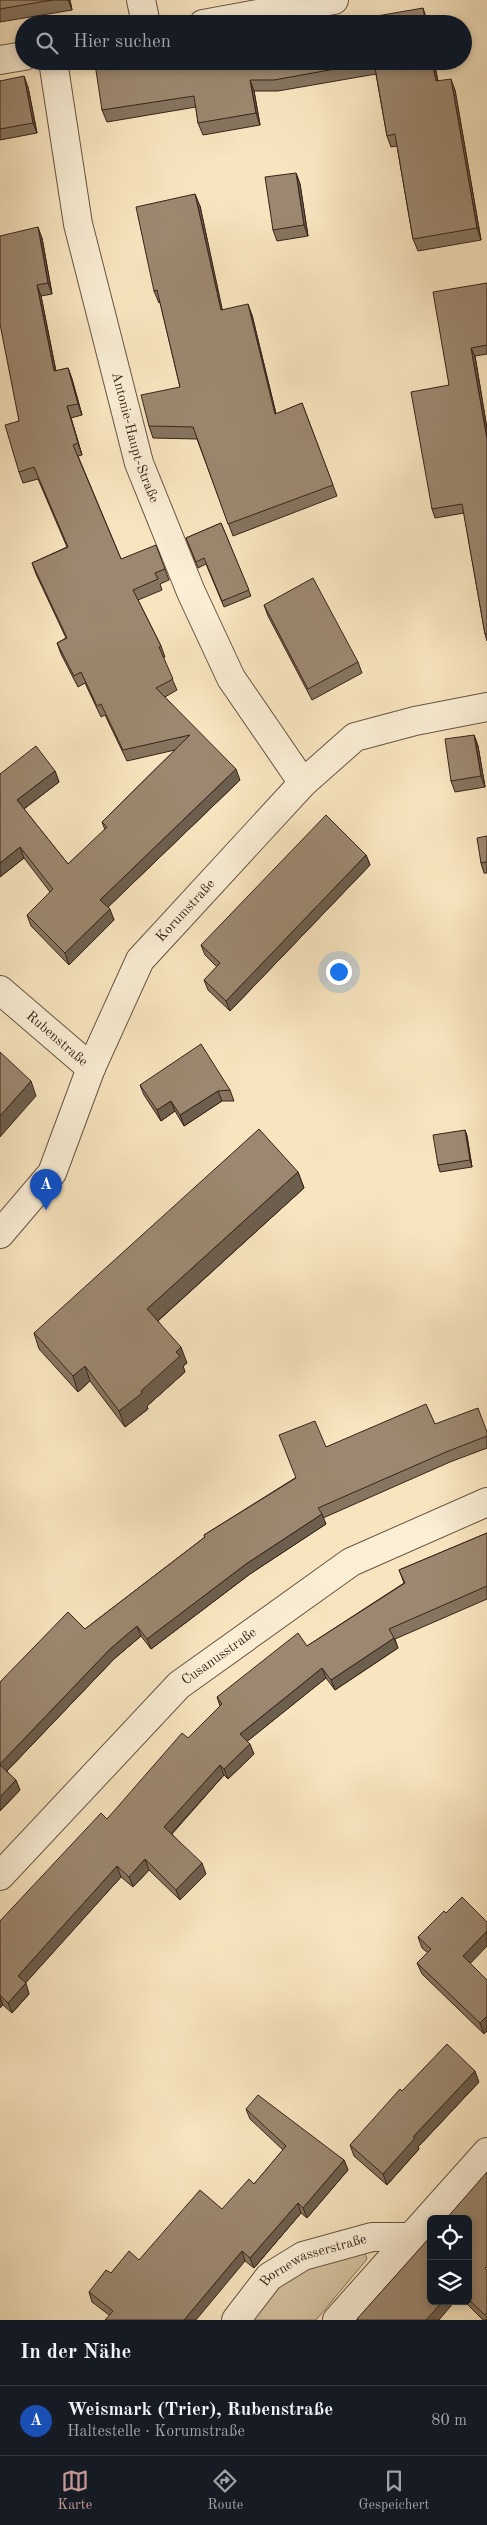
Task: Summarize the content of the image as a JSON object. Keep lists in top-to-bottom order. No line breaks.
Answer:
{"streets":{"street":["Antonie-Haupt-Straße","Korumstraße","Rubenstraße","Cusanusstraße","Bornewasserstraße"]},"crossings":[["Antonie-Haupt-Straße","Korumstraße"],["Korumstraße","Rubenstraße"]],"page":{"search":"Hier suchen","pins":"A","heading":"In der Nähe","list":[{"mark":"A","name":"Weismark (Trier), Rubenstraße","note":"Haltestelle · Korumstraße","value":"80 m"}],"nav":["Karte","Route","Gespeichert"]}}
